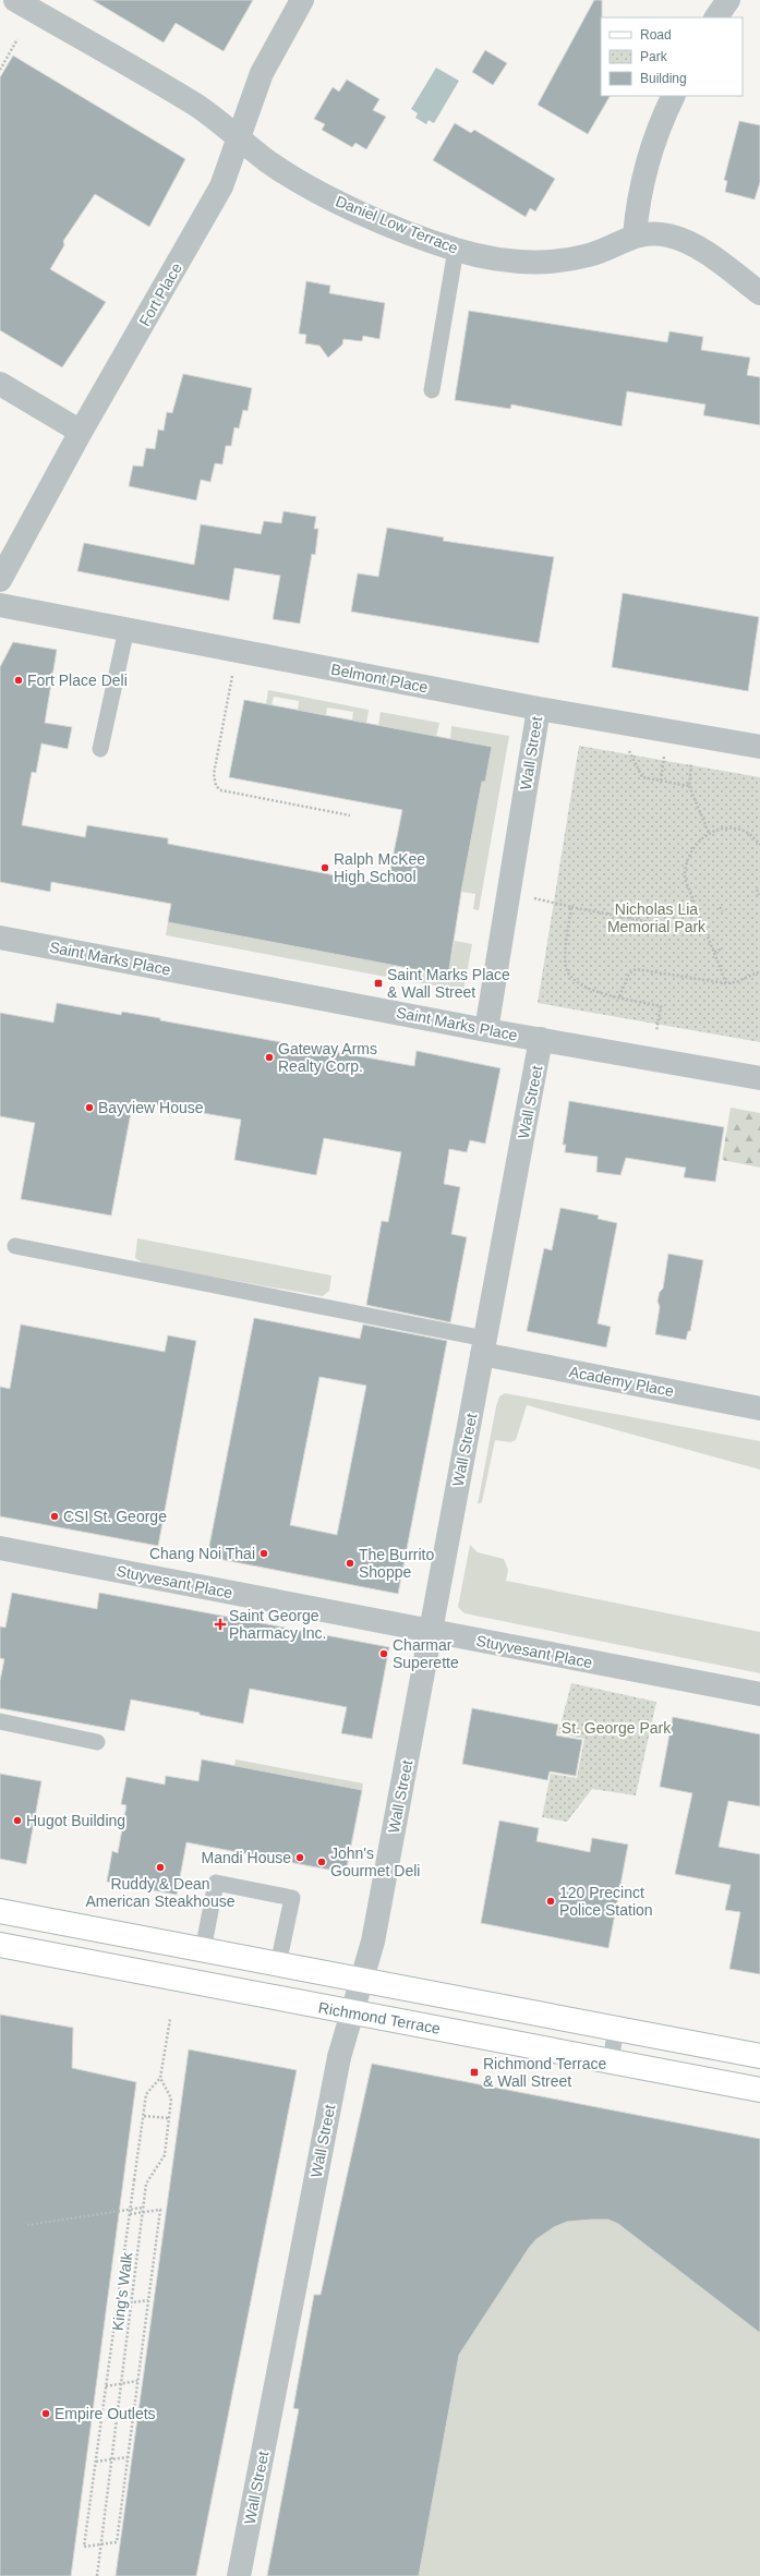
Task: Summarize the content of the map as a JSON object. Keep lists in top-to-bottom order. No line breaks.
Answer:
{"streets":{"main road":["Richmond Terrace"],"street":["Daniel Low Terrace","Fort Place","Belmont Place","Wall Street","Saint Marks Place","Academy Place","Stuyvesant Place"],"path":["King's Walk"]},"crossings":[["Daniel Low Terrace","Fort Place"],["Belmont Place","Wall Street"],["Wall Street","Saint Marks Place"],["Wall Street","Academy Place"],["Wall Street","Stuyvesant Place"],["Wall Street","Richmond Terrace"]],"parks":["Nicholas Lia Memorial Park","St. George Park"],"places":{"other":["Fort Place Deli","Ralph McKee High School","Gateway Arms Realty Corp.","Bayview House","CSI St. George","Chang Noi Thai","The Burrito Shoppe","Charmar Superette","Hugot Building","Mandi House","John's Gourmet Deli","Ruddy & Dean American Steakhouse","120 Precinct Police Station","Empire Outlets"],"transit":["Saint Marks Place & Wall Street","Richmond Terrace & Wall Street"],"health":["Saint George Pharmacy Inc."]},"legend":["Road","Park","Building"]}
